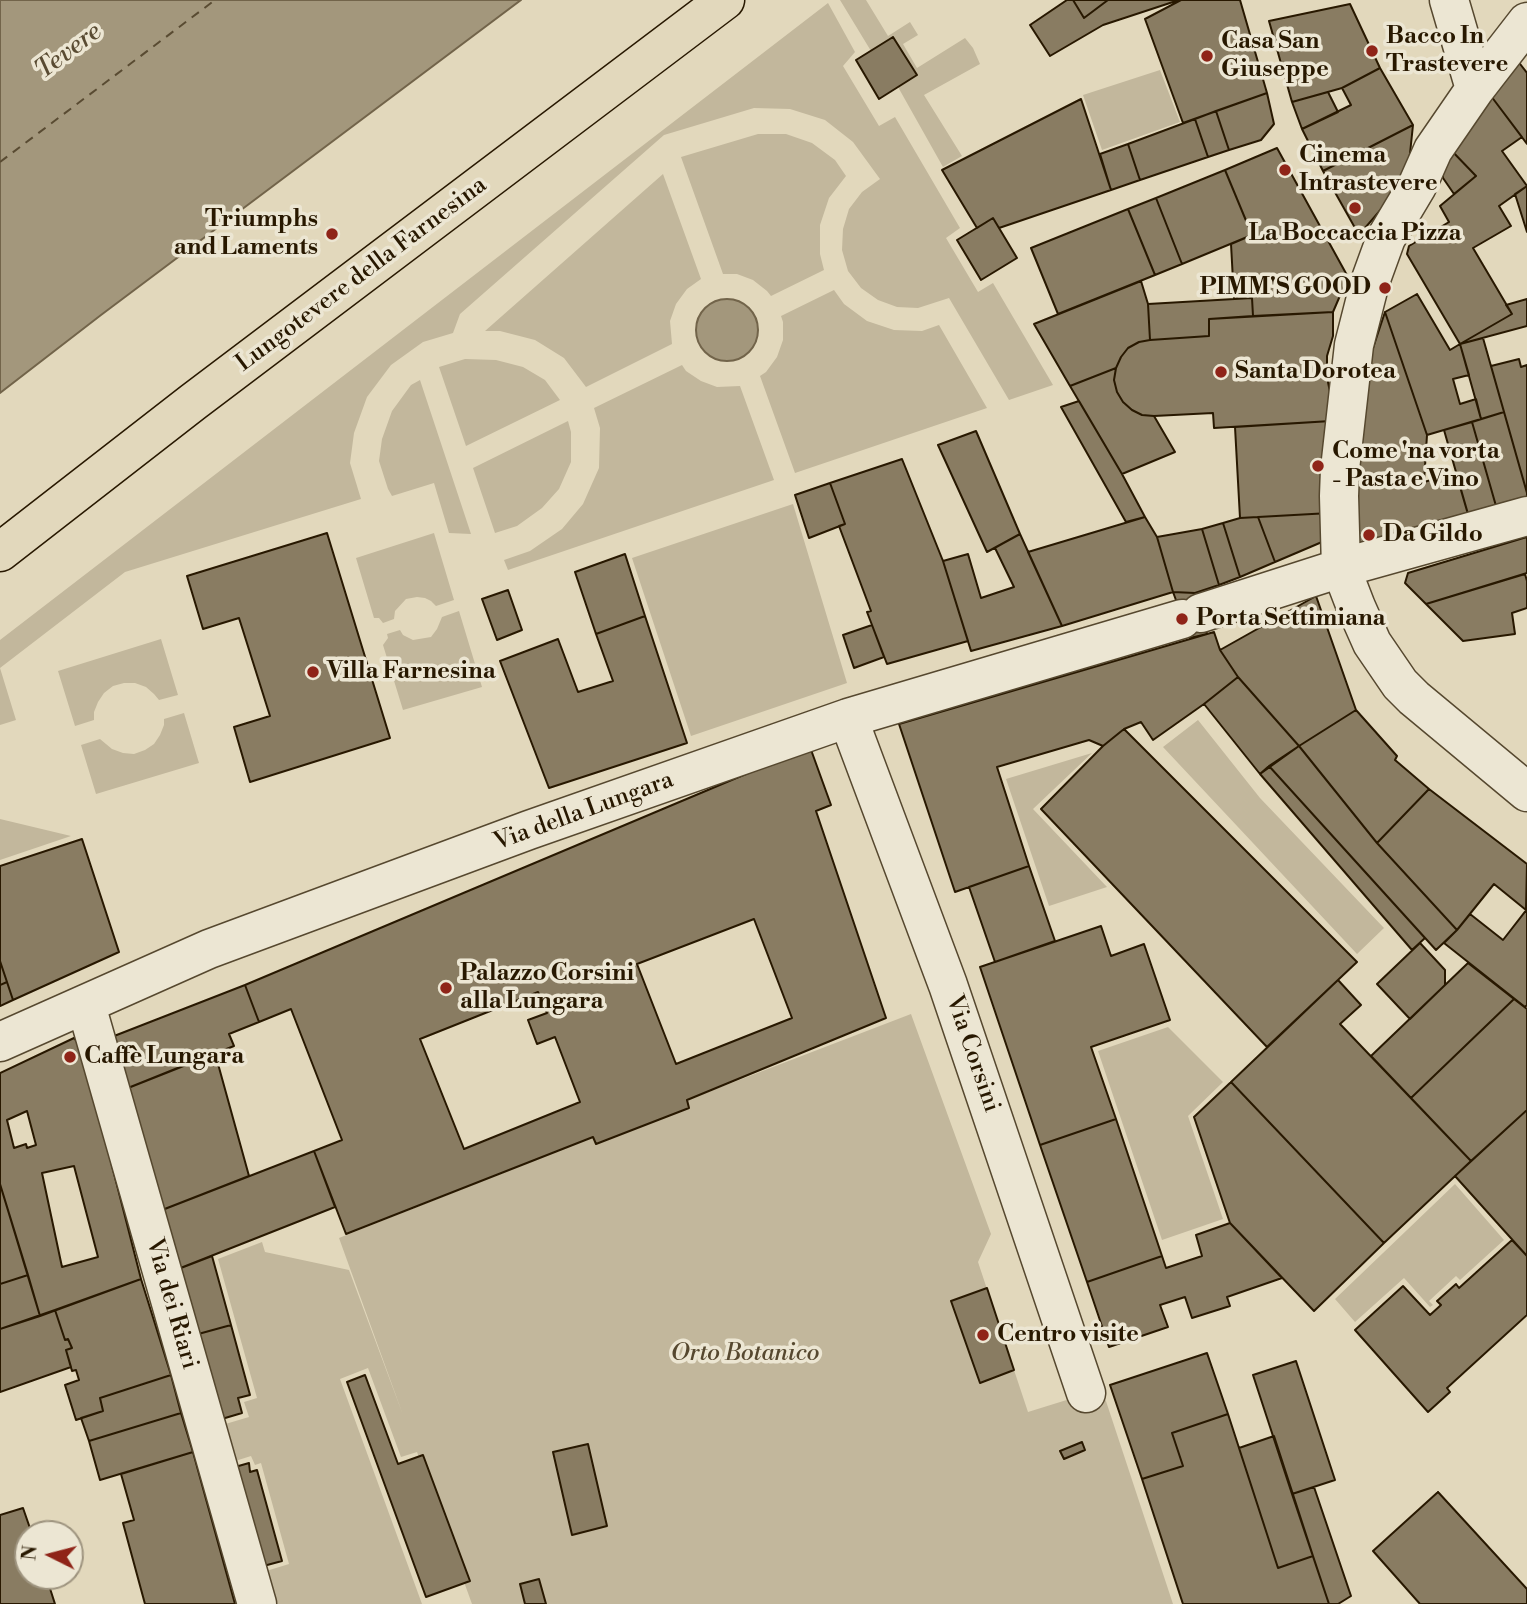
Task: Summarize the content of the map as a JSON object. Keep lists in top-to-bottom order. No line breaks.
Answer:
{"streets":{"main road":["Lungotevere della Farnesina"],"street":["Via della Lungara","Via Corsini","Via dei Riari"]},"crossings":[["Via della Lungara","Via Corsini"],["Via della Lungara","Via dei Riari"]],"water":["Tevere"],"parks":["Orto Botanico"],"places":["Bacco In Trastevere","Casa San Giuseppe","Cinema Intrastevere","La Boccaccia Pizza","Triumphs and Laments","PIMM'S GOOD","Santa Dorotea","Come 'na vorta - Pasta e Vino","Da Gildo","Porta Settimiana","Villa Farnesina","Palazzo Corsini alla Lungara","Caffè Lungara","Centro visite"],"north":"left"}
